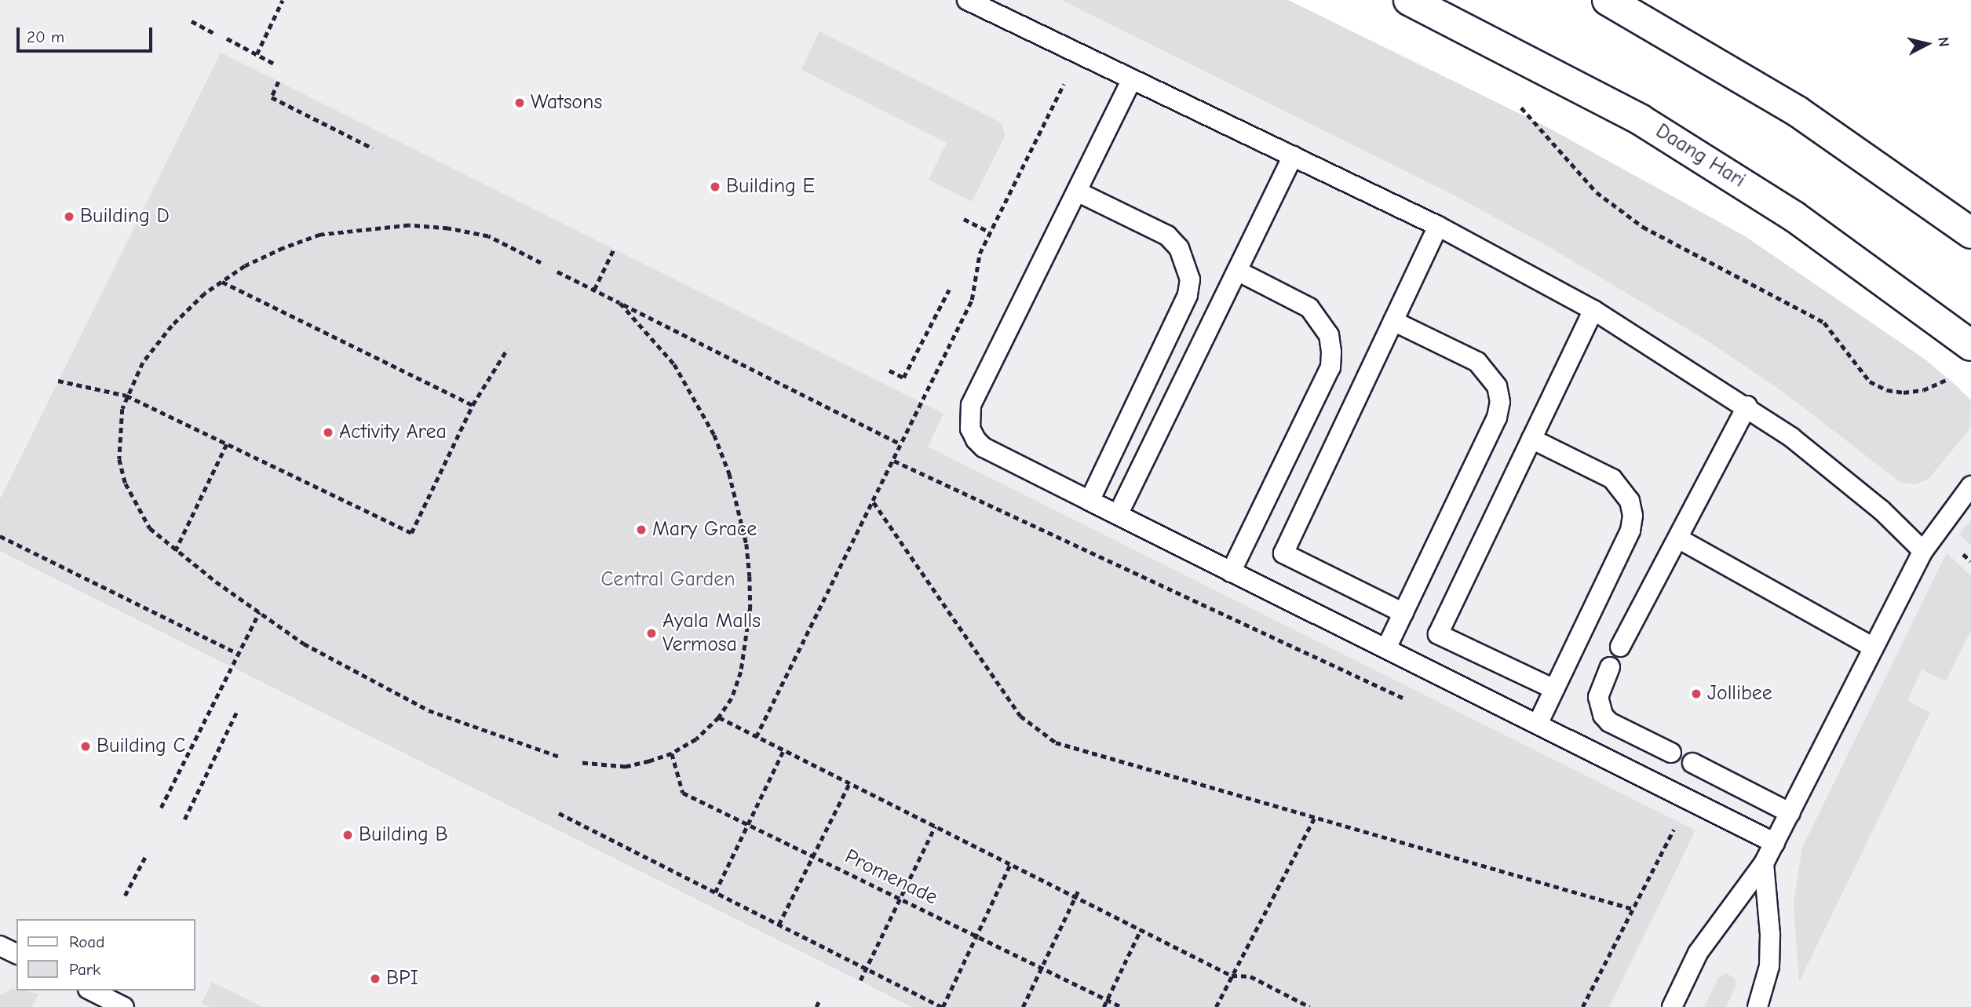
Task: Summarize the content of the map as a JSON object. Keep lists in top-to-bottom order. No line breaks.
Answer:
{"streets":{"main road":["Daang Hari"],"path":["Promenade"]},"parks":["Central Garden"],"places":["Watsons","Building E","Building D","Activity Area","Mary Grace","Ayala Malls Vermosa","Jollibee","Building C","Building B","BPI"],"legend":["Road","Park"],"scale_bar":"20 m","north":"right"}
